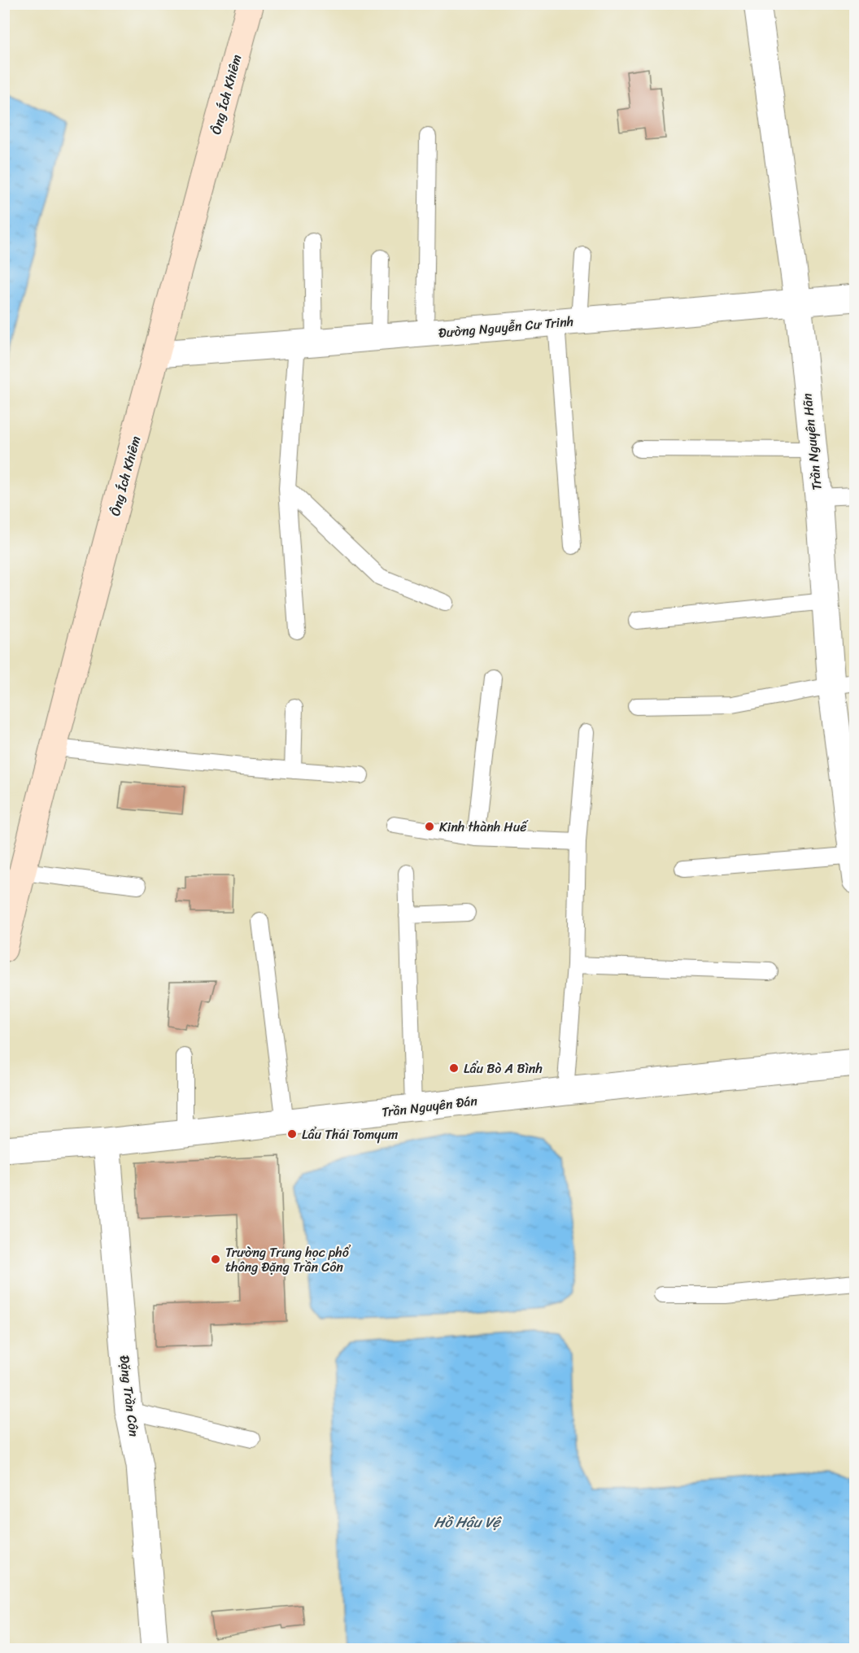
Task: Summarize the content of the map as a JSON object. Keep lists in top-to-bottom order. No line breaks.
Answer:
{"streets":{"street":["Ông Ích Khiêm","Đường Nguyễn Cư Trinh","Trần Nguyên Hãn","Trần Nguyên Đán","Đặng Trần Côn"]},"crossings":[["Ông Ích Khiêm","Đường Nguyễn Cư Trinh"],["Đường Nguyễn Cư Trinh","Trần Nguyên Hãn"],["Trần Nguyên Đán","Đặng Trần Côn"]],"water":["Hồ Hậu Vệ"],"places":["Kinh thành Huế","Lẩu Bò A Bình","Lẩu Thái Tomyum","Trường Trung học phổ thông Đặng Trần Côn"]}
